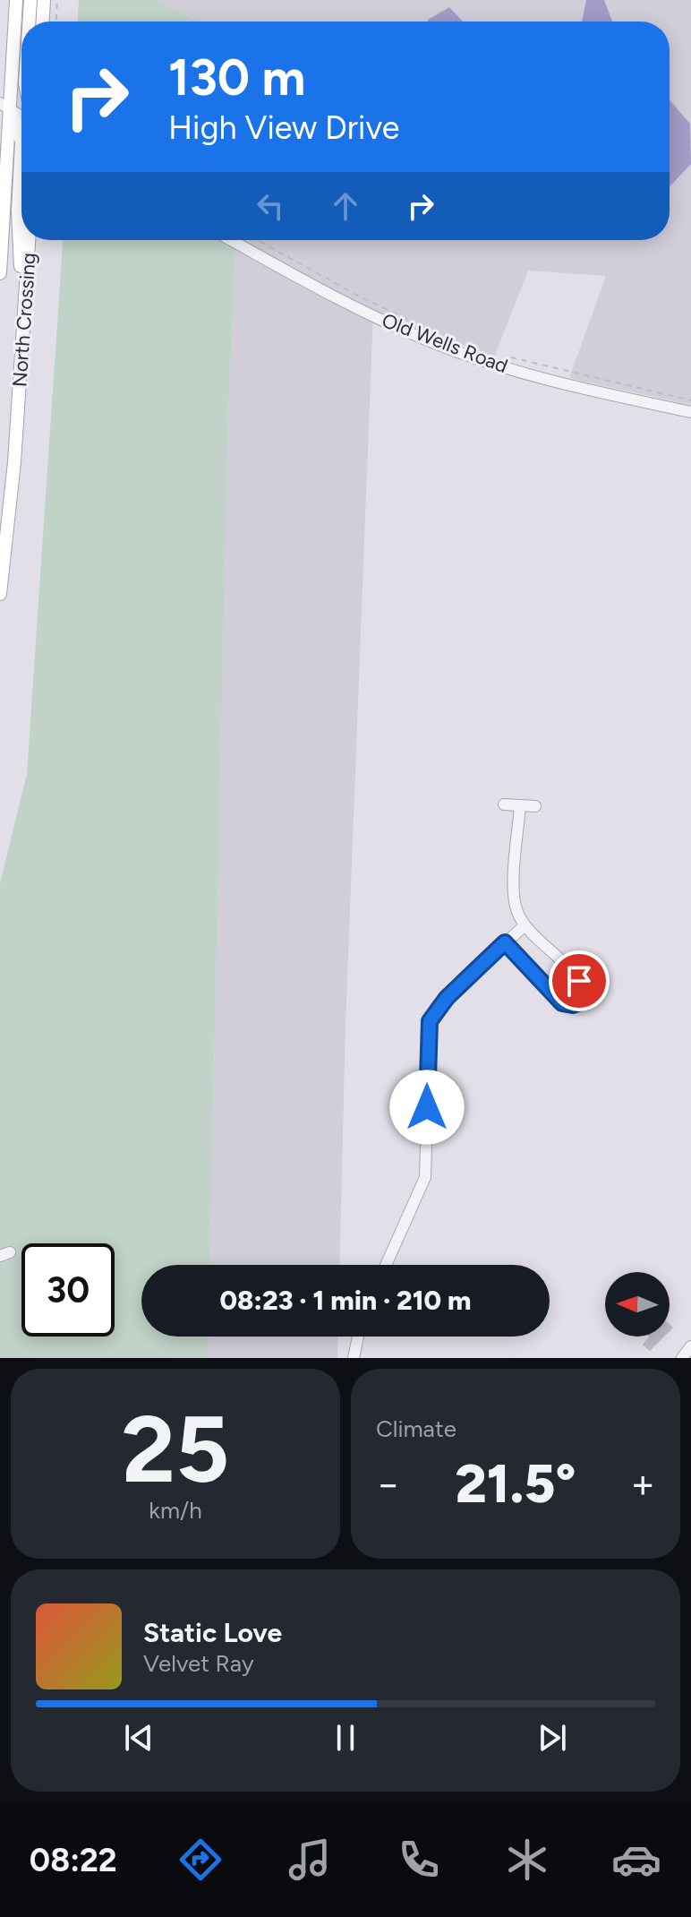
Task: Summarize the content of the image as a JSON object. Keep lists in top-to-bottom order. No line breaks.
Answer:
{"streets":{"main road":["North Crossing"],"street":["Old Wells Road"]},"north":"left","page":{"turn":["130 m","High View Drive"],"limit":"30","trip":"08:23 · 1 min · 210 m","tile":[["25","km/h"],"Climate"],"heat":["−","21.5°","+"],"song":["Static Love","Velvet Ray"],"tabs":"08:22"}}
